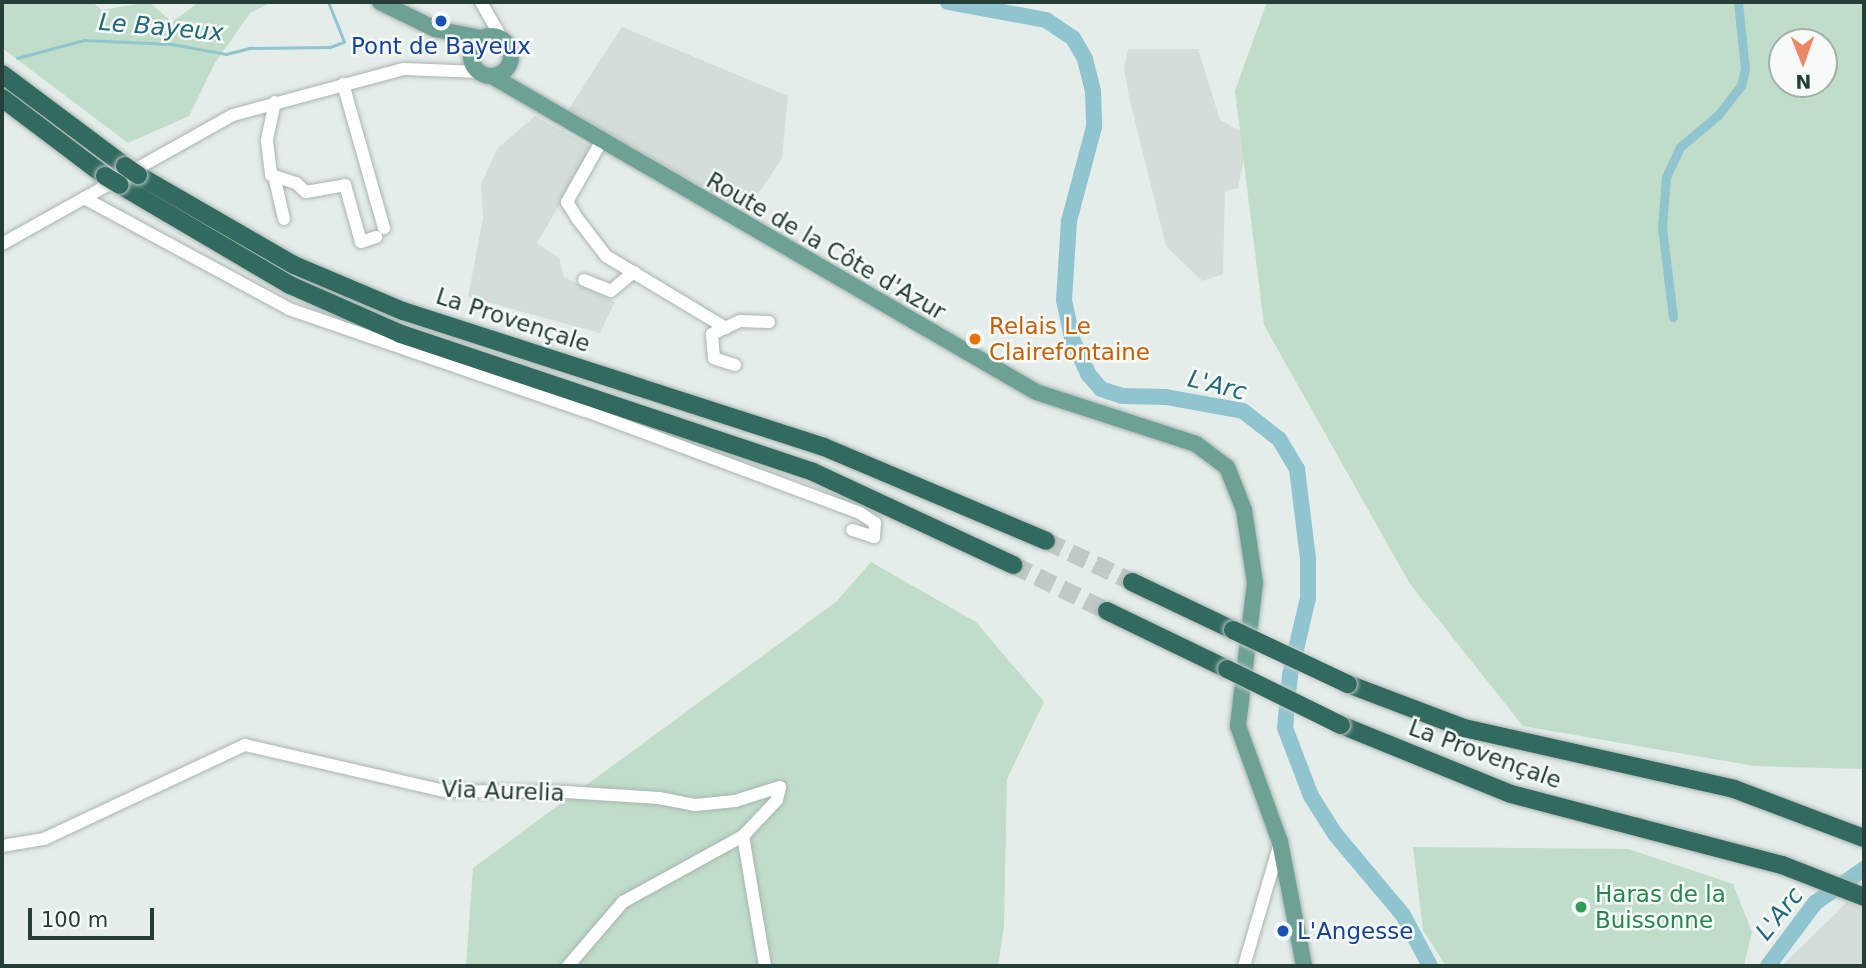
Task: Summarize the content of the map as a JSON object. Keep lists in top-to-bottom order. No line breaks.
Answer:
{"streets":{"highway":["La Provençale"],"main road":["Route de la Côte d'Azur"],"street":["Via Aurelia"]},"water":["Le Bayeux","L'Arc"],"places":["Pont de Bayeux","Relais Le Clairefontaine","Haras de la Buissonne","L'Angesse"],"scale_bar":"100 m","north":"bottom"}
